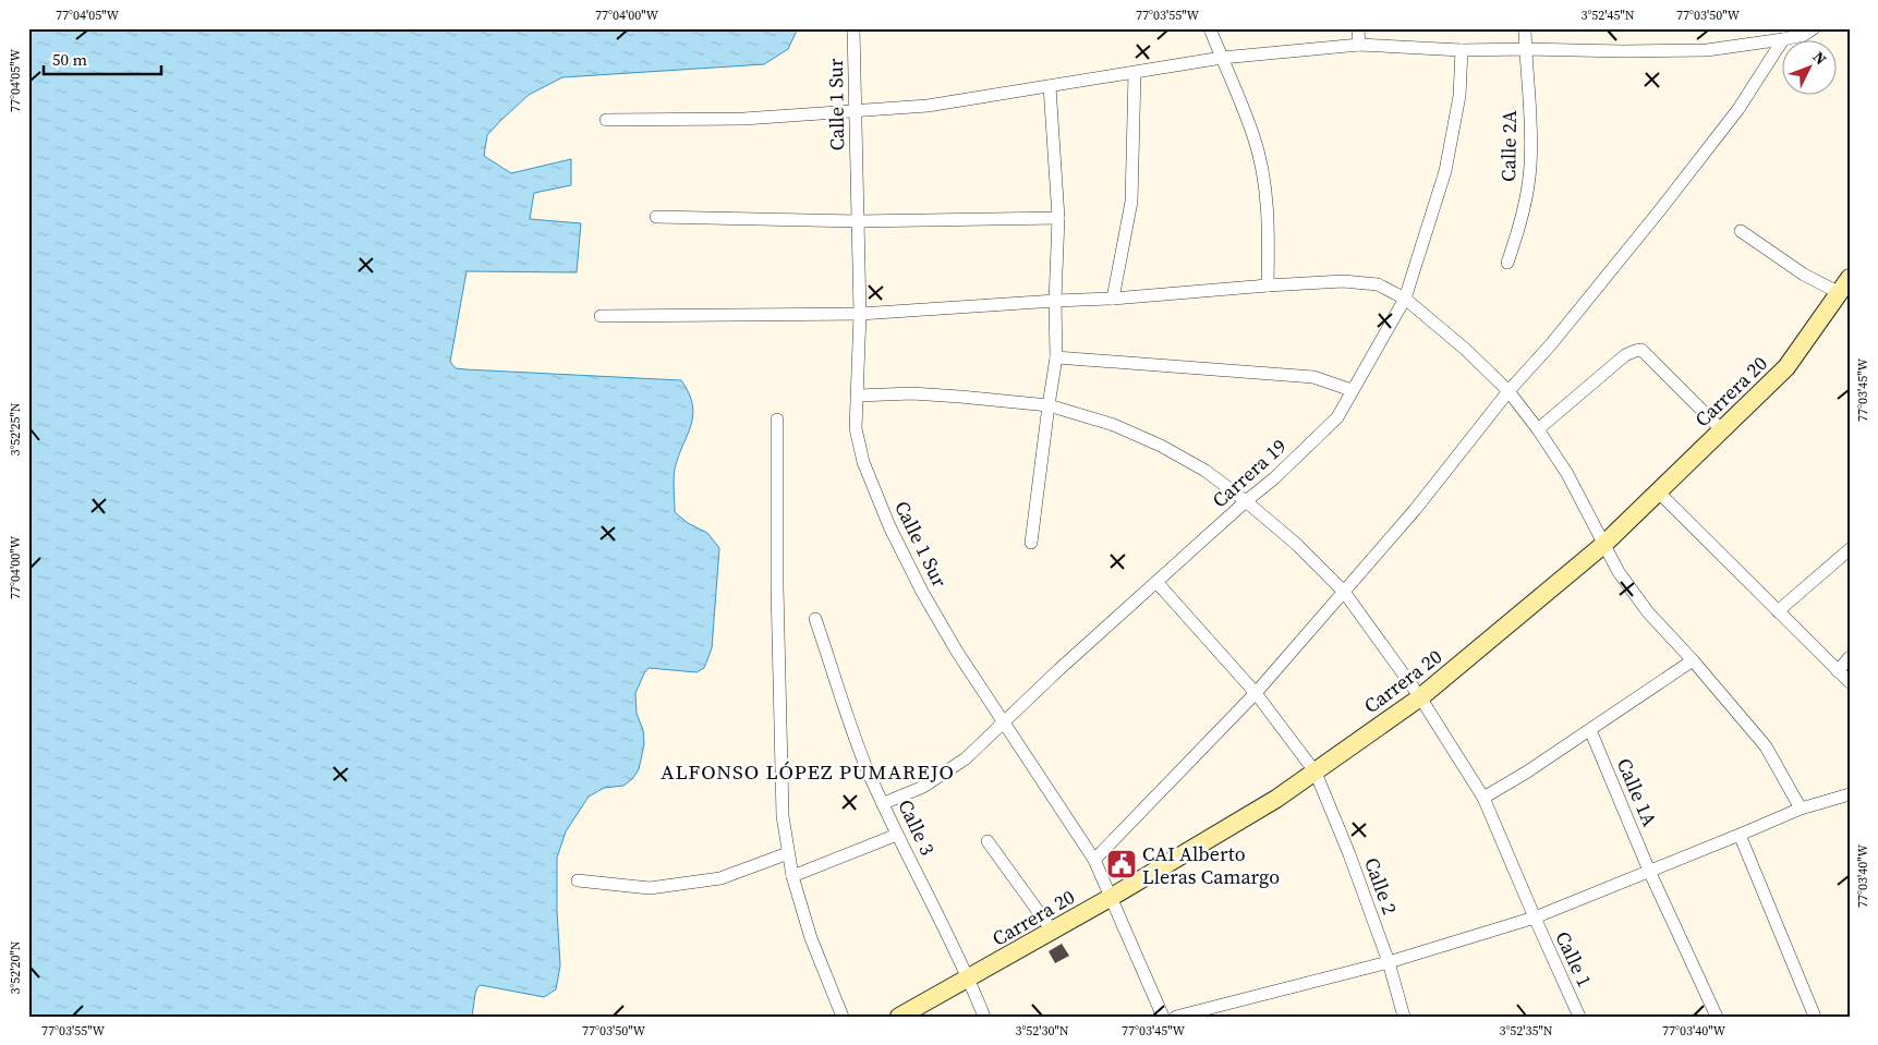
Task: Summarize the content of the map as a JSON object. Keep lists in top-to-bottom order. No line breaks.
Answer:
{"streets":{"street":["Calle 1 Sur","Calle 2A","Carrera 20","Carrera 19","Calle 1A","Calle 3","Calle 2","Calle 1"]},"crossings":[["Calle 1 Sur","Carrera 20"],["Calle 1 Sur","Carrera 19"],["Calle 1 Sur","Calle 1"],["Carrera 20","Calle 3"],["Carrera 20","Calle 2"],["Carrera 20","Calle 1"],["Carrera 19","Calle 3"],["Carrera 19","Calle 2"],["Carrera 19","Calle 1"]],"districts":["ALFONSO LÓPEZ PUMAREJO"],"places":{"public building":["CAI Alberto Lleras Camargo"]},"scale_bar":"50 m","north":"top right","coordinates":["77°04'05\"W","77°04'00\"W","77°03'55\"W","3°52'45\"N","77°03'50\"W","77°03'45\"W","3°52'25\"N","77°03'40\"W","3°52'20\"N","3°52'30\"N","3°52'35\"N"]}
